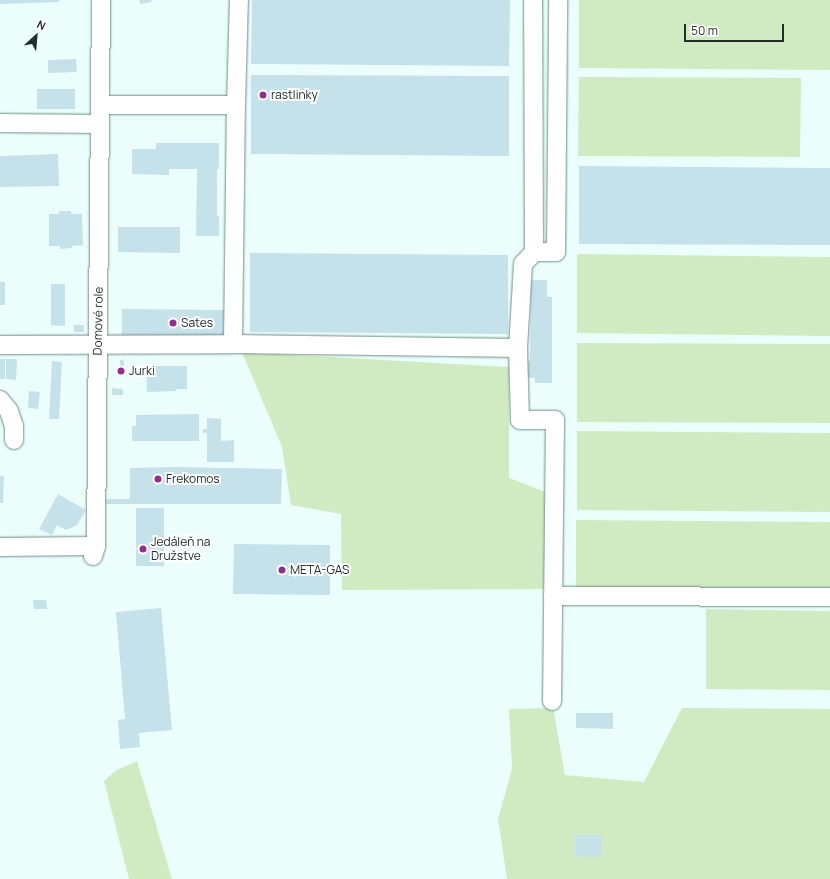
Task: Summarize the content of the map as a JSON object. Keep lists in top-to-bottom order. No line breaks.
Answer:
{"streets":{"street":["Domové role"]},"places":["rastlinky","Sates","Jurki","Frekomos","Jedáleň na Družstve","META-GAS"],"scale_bar":"50 m","north":"top right"}
